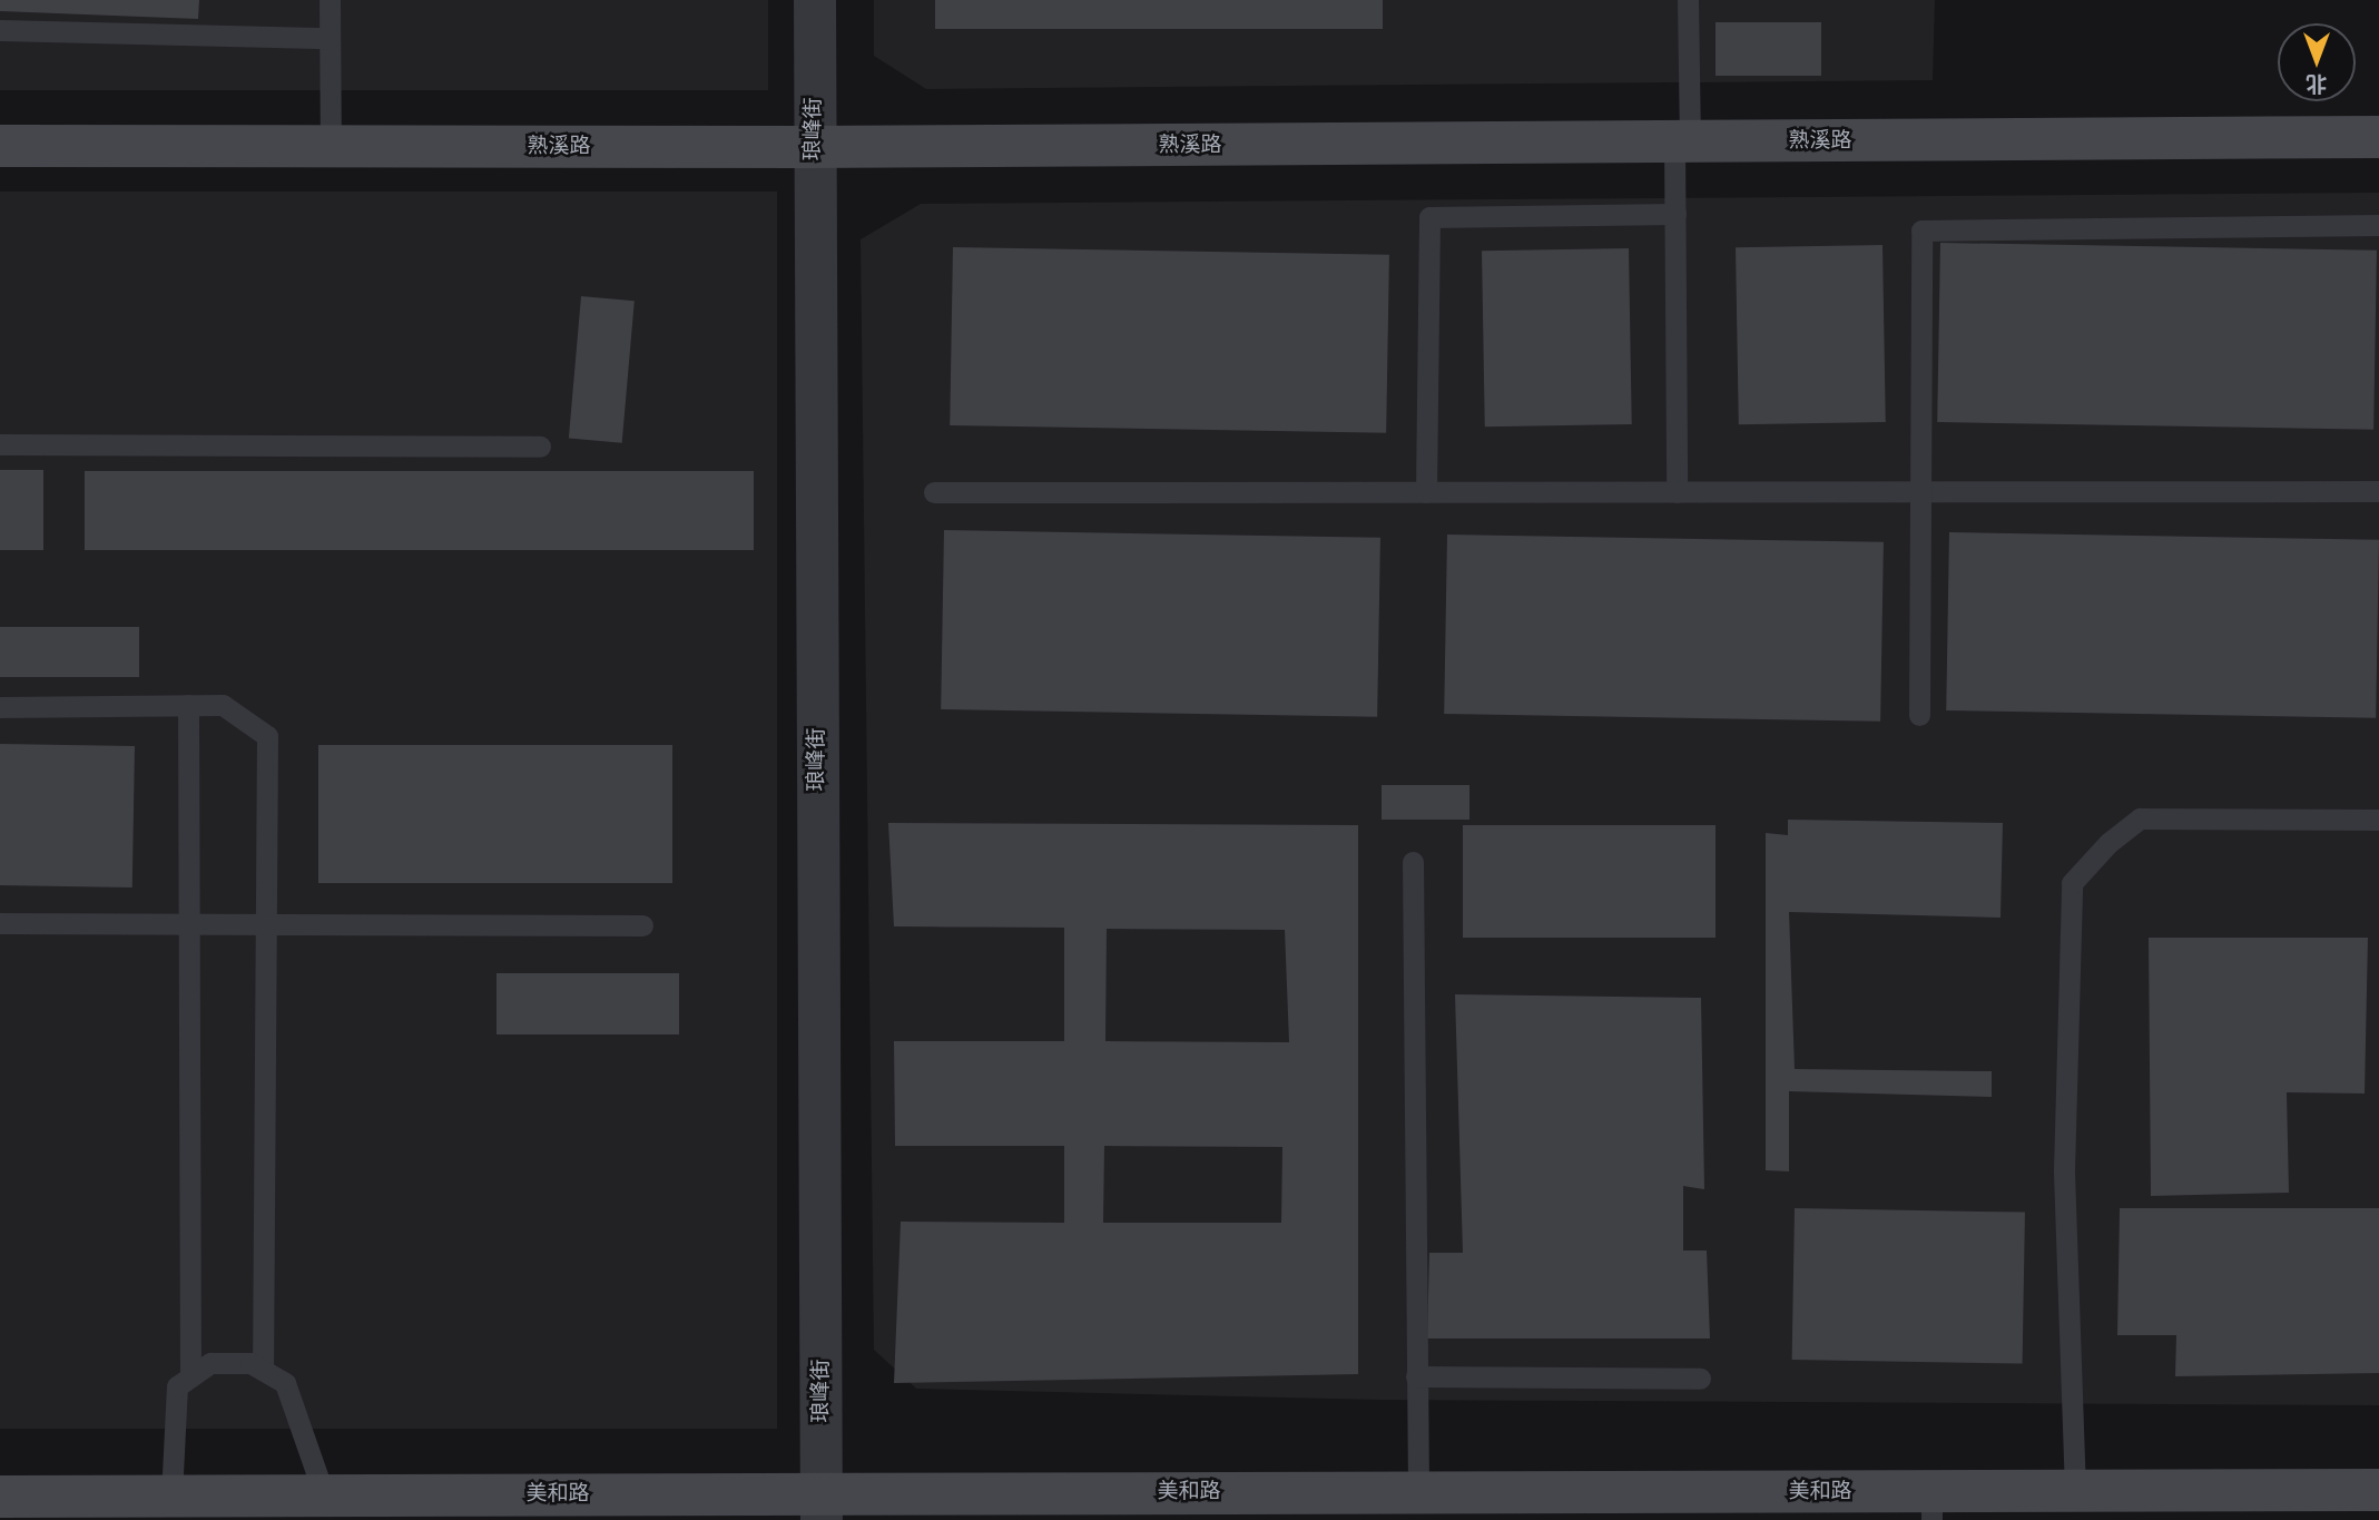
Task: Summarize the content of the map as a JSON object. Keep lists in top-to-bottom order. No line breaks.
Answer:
{"streets":{"street":["琅峰街","熟溪路","美和路"]},"crossings":[["琅峰街","熟溪路"],["琅峰街","美和路"]],"north":"bottom"}
